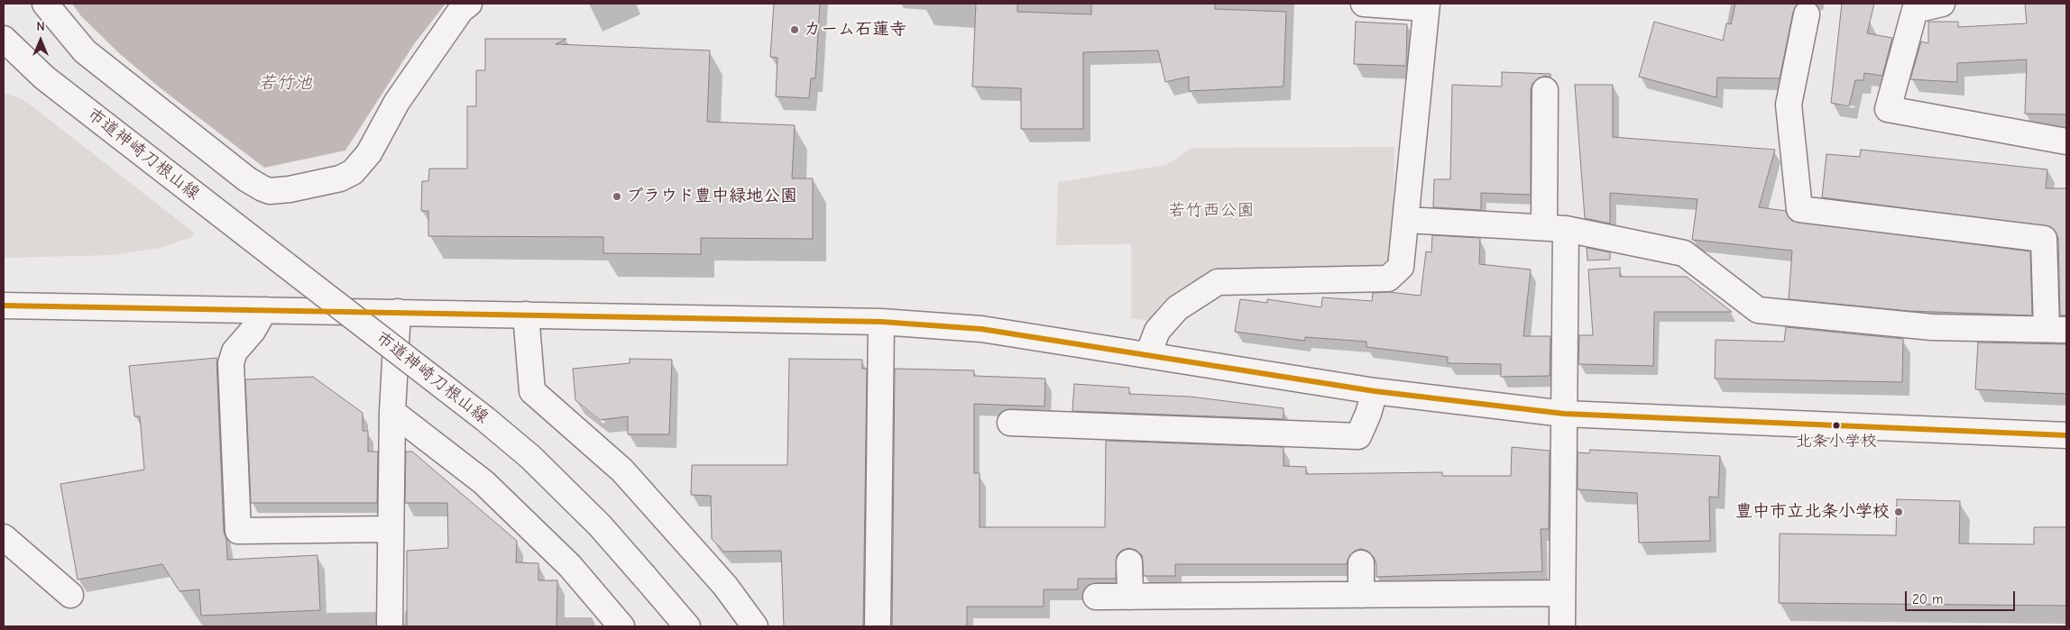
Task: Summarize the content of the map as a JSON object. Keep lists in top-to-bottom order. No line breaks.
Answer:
{"streets":{"street":["市道神崎刀根山線"]},"water":["若竹池"],"parks":["若竹西公園"],"places":["カーム石蓮寺","プラウド豊中緑地公園","北条小学校","豊中市立北条小学校"],"scale_bar":"20 m","north":"top"}
